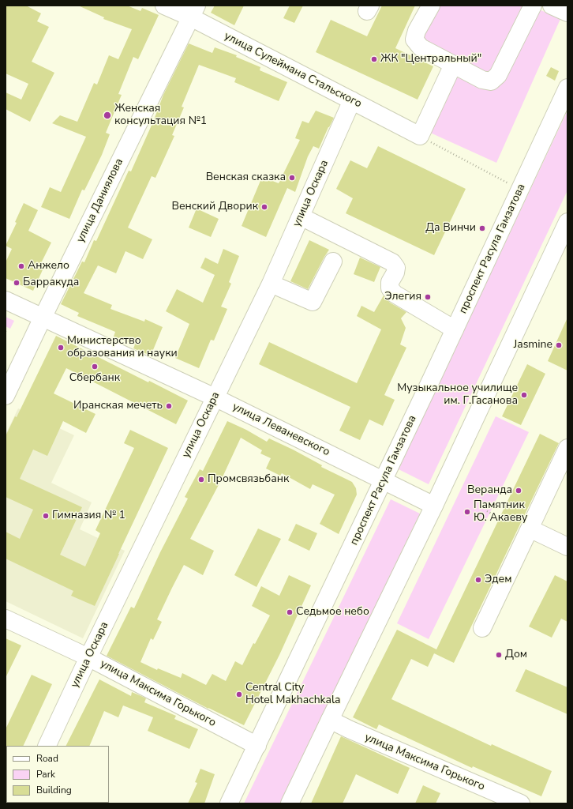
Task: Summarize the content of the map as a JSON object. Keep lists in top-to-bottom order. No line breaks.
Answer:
{"streets":{"street":["улица Сулеймана Стальского","улица Оскара","улица Даниялова","проспект Расула Гамзатова","улица Леваневского","улица Максима Горького"]},"crossings":[["улица Сулеймана Стальского","улица Оскара"],["улица Сулеймана Стальского","улица Даниялова"],["улица Оскара","улица Леваневского"],["улица Оскара","улица Максима Горького"],["улица Даниялова","улица Леваневского"],["проспект Расула Гамзатова","улица Леваневского"],["проспект Расула Гамзатова","улица Максима Горького"]],"places":["ЖК \"Центральный\"","Женская консультация №1","Венская сказка","Венский Дворик","Да Винчи","Анжело","Барракуда","Элегия","Jasmine","Министерство образования и науки","Сбербанк","Музыкальное училище им. Г.Гасанова","Иранская мечеть","Промсвязьбанк","Веранда","Памятник Ю. Акаеву","Гимназия № 1","Эдем","Cедьмое небо","Дом","Central City Hotel Makhachkala"],"legend":["Road","Park","Building"]}
